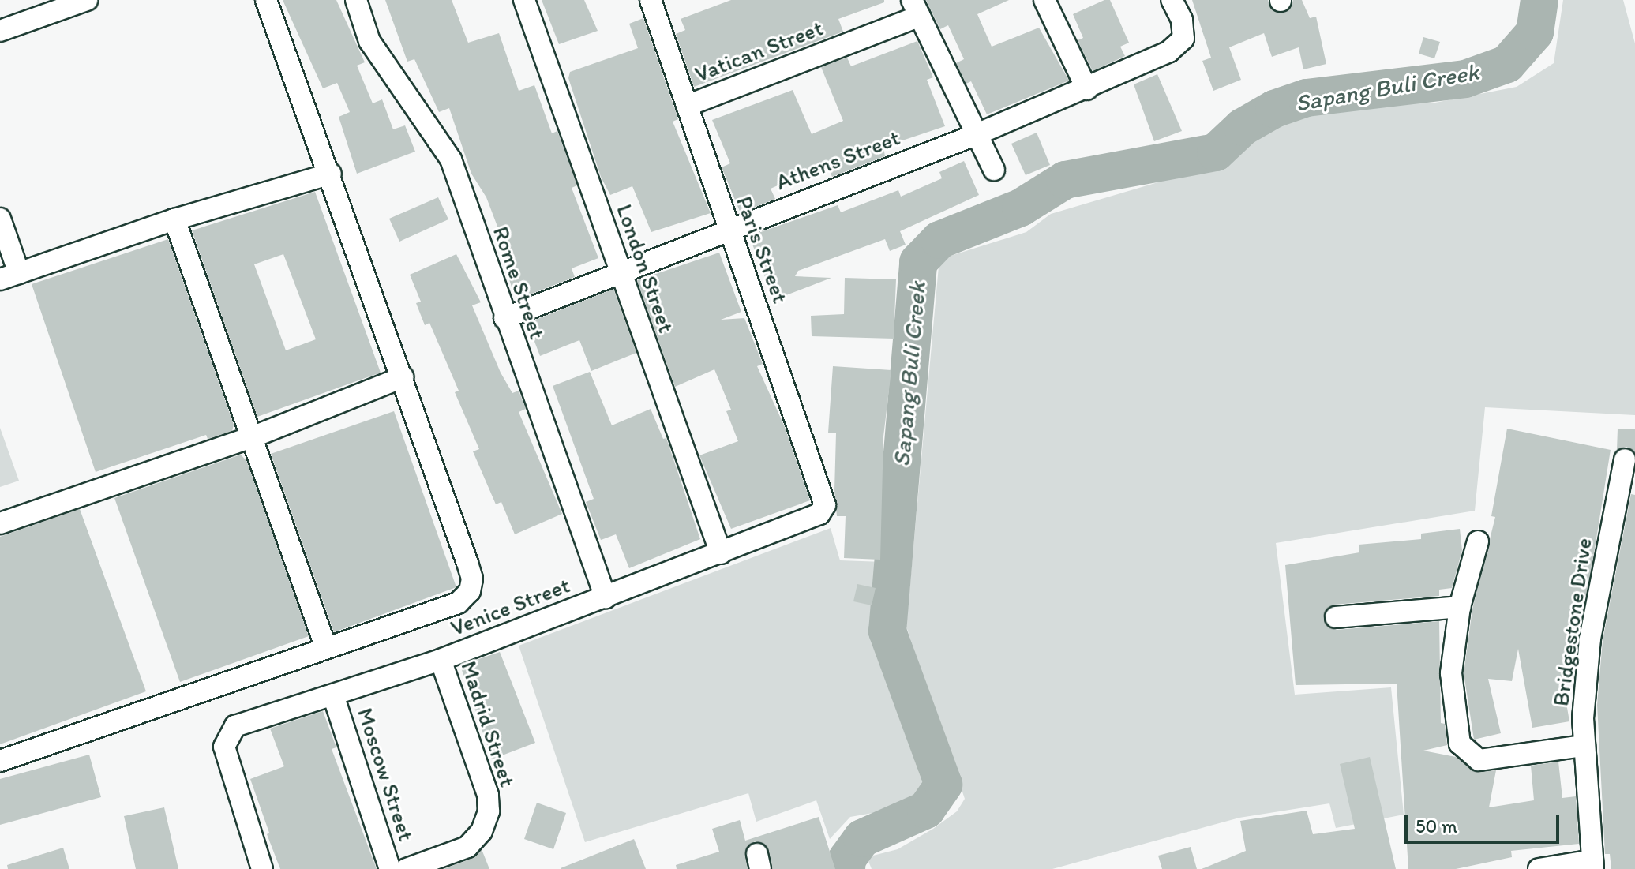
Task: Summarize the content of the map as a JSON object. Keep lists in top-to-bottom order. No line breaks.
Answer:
{"streets":{"street":["Vatican Street","Athens Street","Paris Street","London Street","Rome Street","Venice Street","Bridgestone Drive","Madrid Street","Moscow Street"]},"crossings":[["Vatican Street","Paris Street"],["Athens Street","Paris Street"],["Athens Street","London Street"],["Athens Street","Rome Street"],["Paris Street","Venice Street"],["London Street","Venice Street"],["Rome Street","Venice Street"],["Venice Street","Madrid Street"],["Venice Street","Moscow Street"]],"water":["Sapang Buli Creek"],"scale_bar":"50 m"}
